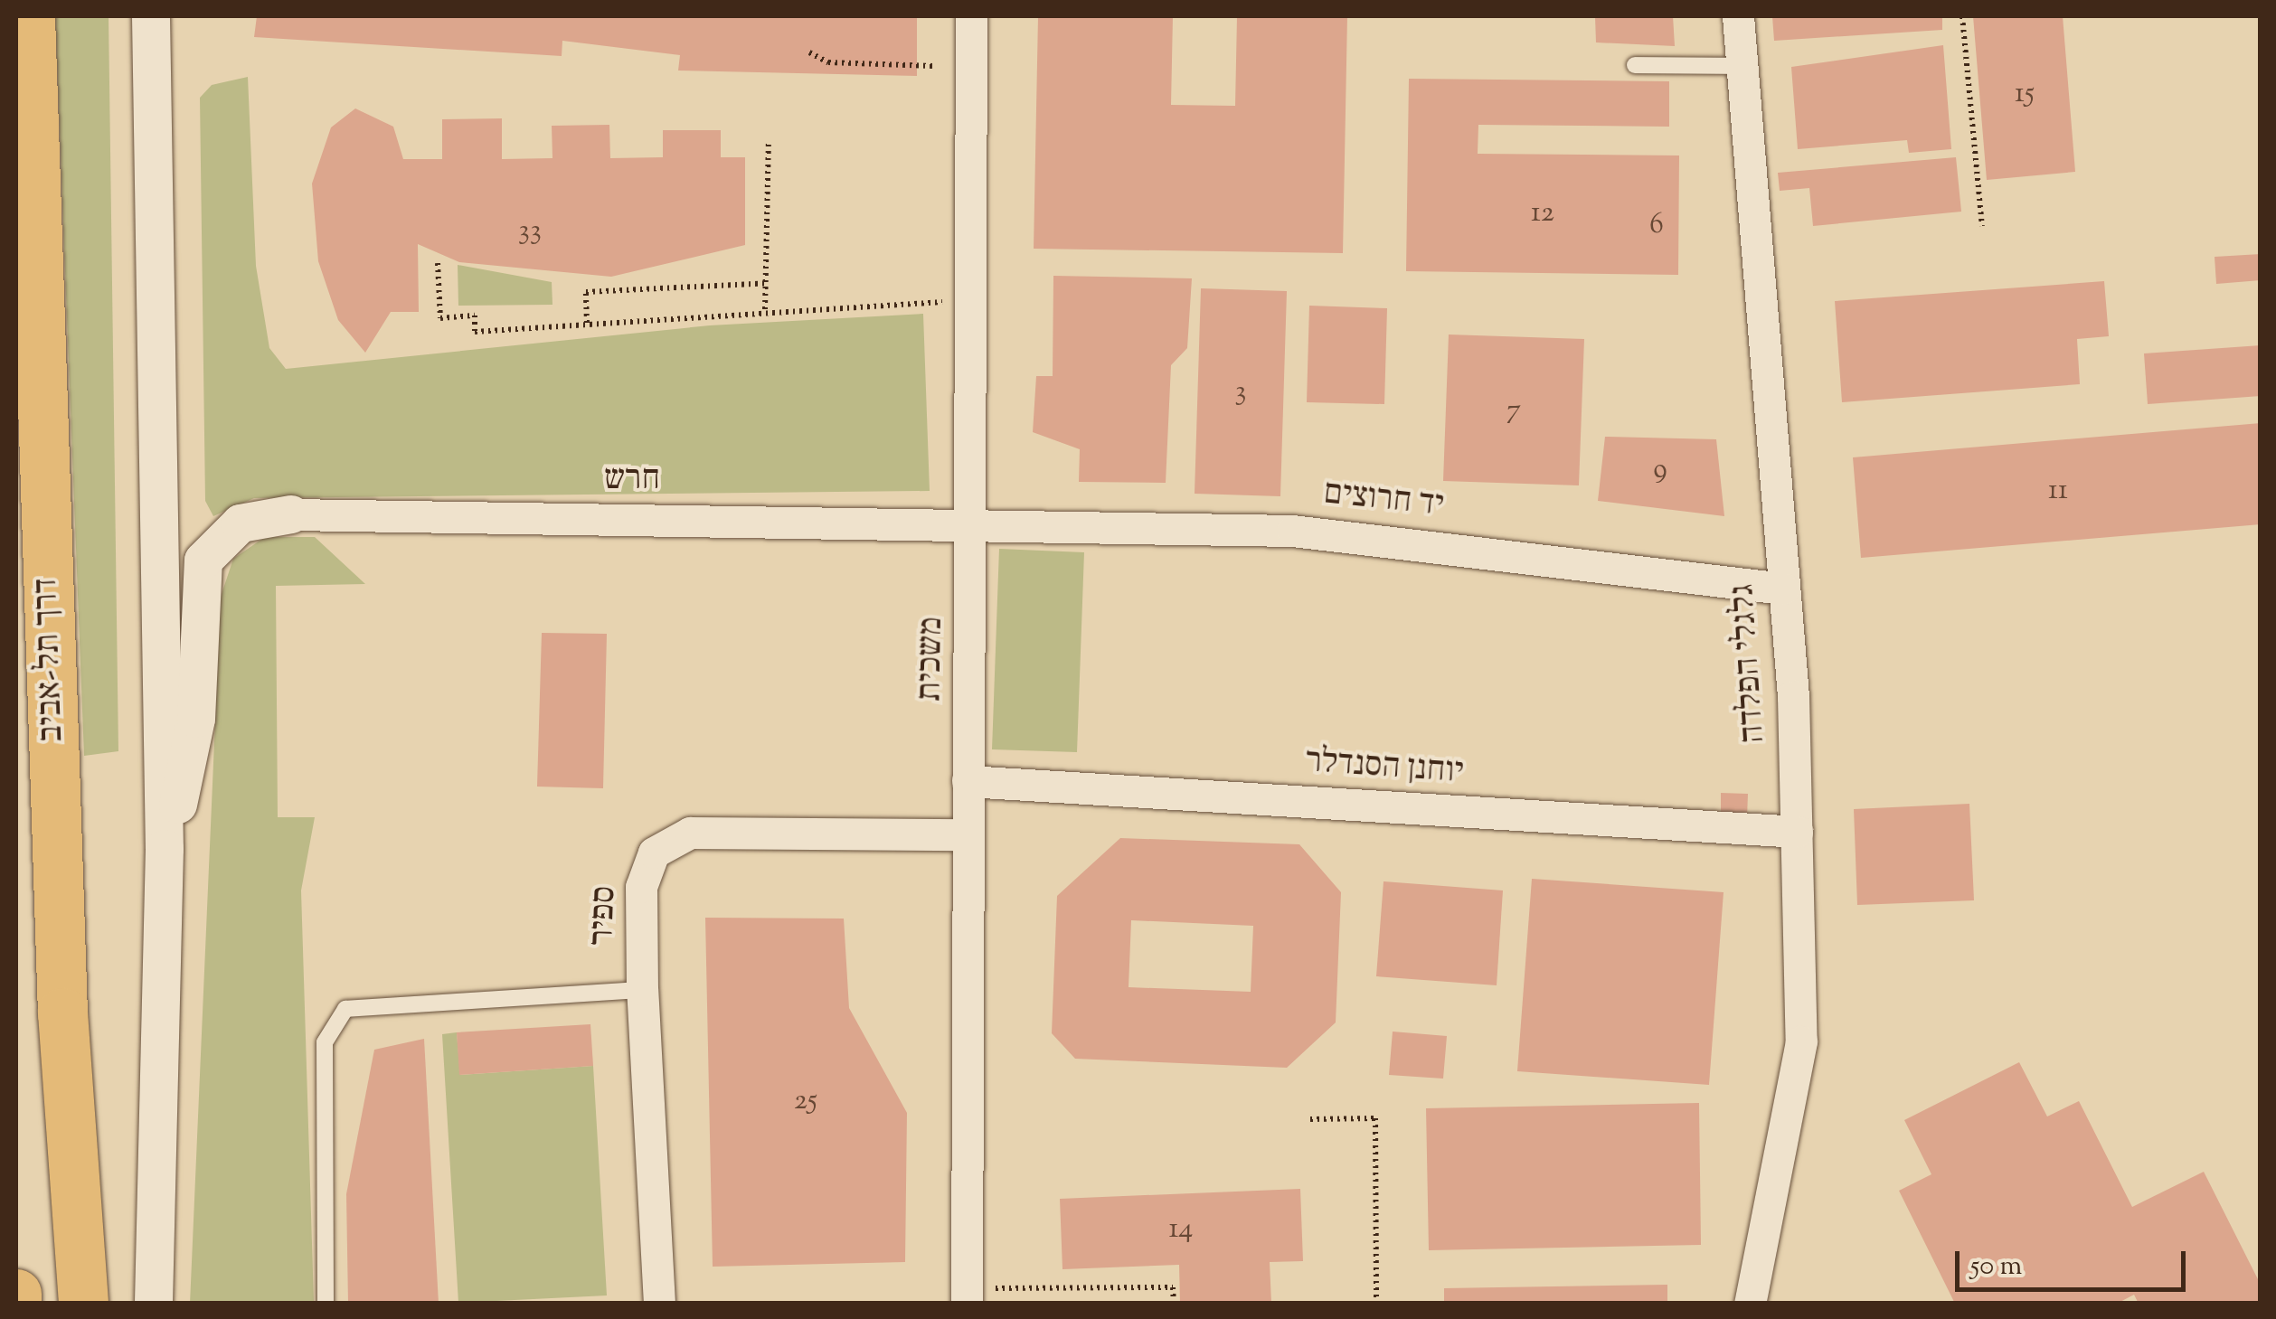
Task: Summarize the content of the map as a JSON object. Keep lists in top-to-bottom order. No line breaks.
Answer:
{"streets":{"highway":["דרך תל-אביב"],"street":["חרש","יד חרוצים","משכית","גלגלי הפלדה","יוחנן הסנדלר","ספיר"]},"crossings":[["חרש","יד חרוצים"],["חרש","משכית"],["יד חרוצים","משכית"],["יד חרוצים","גלגלי הפלדה"],["משכית","יוחנן הסנדלר"],["משכית","ספיר"],["גלגלי הפלדה","יוחנן הסנדלר"]],"house_numbers":["15","12","6","33","3","7","9","11","25","14"],"scale_bar":"50 m"}
